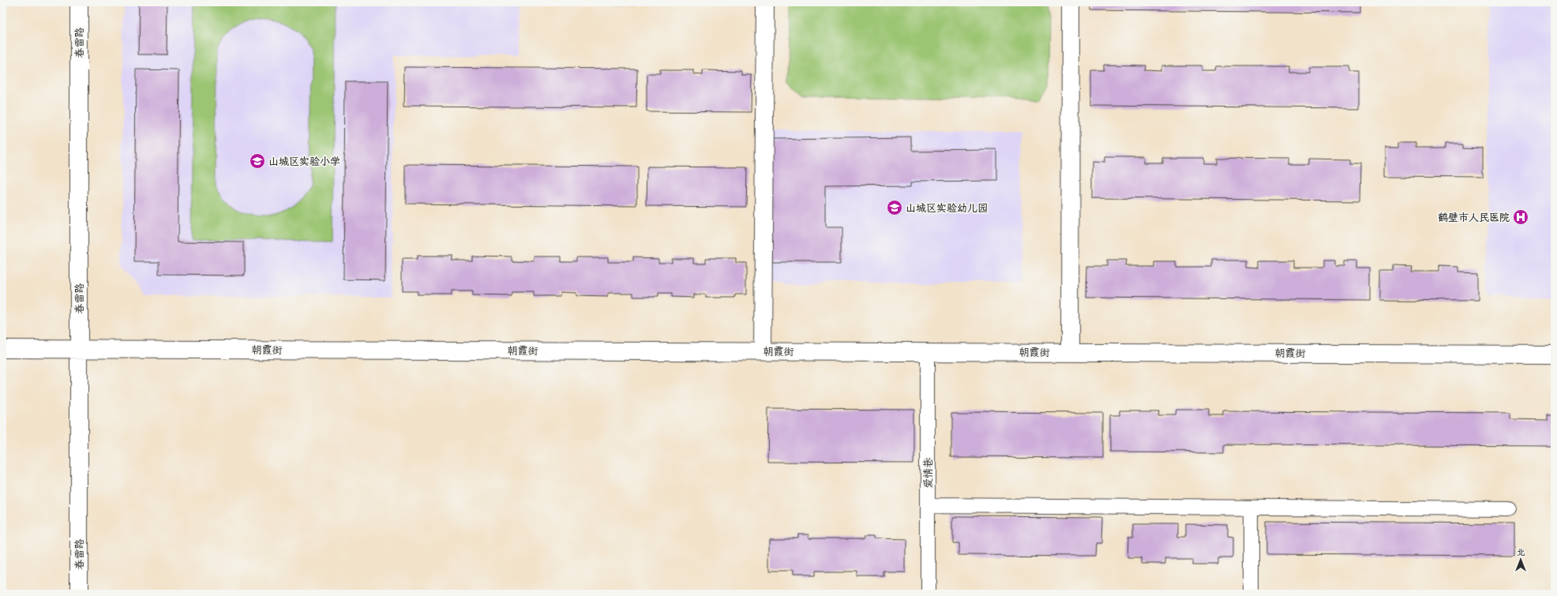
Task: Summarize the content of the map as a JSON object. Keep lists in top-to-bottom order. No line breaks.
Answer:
{"streets":{"street":["春雷路","朝霞街"],"lane":["爱情巷"]},"crossings":[["春雷路","朝霞街"],["朝霞街","爱情巷"]],"places":{"school or university":["山城区实验小学","山城区实验幼儿园"],"hospital":["鹤壁市人民医院"]},"north":"top"}
